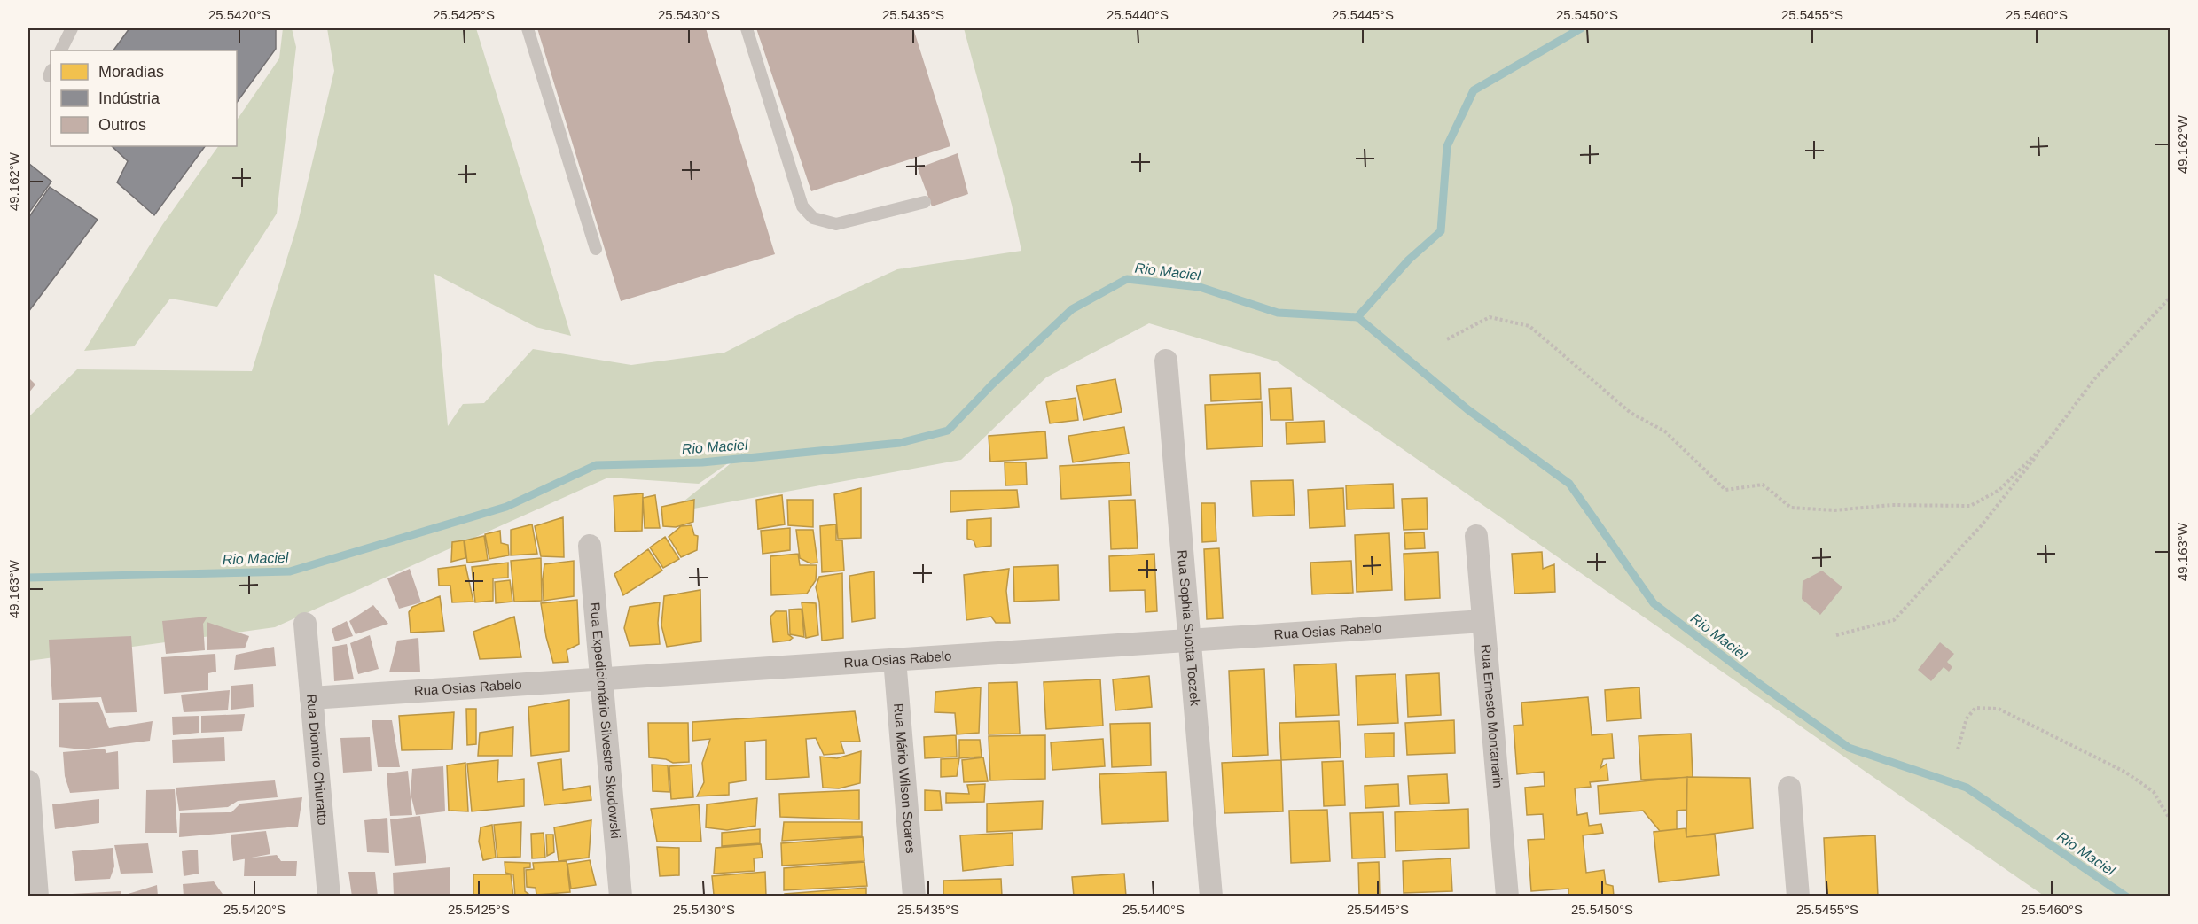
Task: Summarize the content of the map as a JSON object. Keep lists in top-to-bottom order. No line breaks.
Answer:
{"streets":{"street":["Rua Sophia Suotta Toczek","Rua Osias Rabelo","Rua Ernesto Montanarin","Rua Expedicionário Silvestre Skodowski","Rua Diomiro Chiuratto","Rua Mário Wilson Soares"]},"crossings":[["Rua Sophia Suotta Toczek","Rua Osias Rabelo"],["Rua Osias Rabelo","Rua Ernesto Montanarin"],["Rua Osias Rabelo","Rua Expedicionário Silvestre Skodowski"],["Rua Osias Rabelo","Rua Diomiro Chiuratto"],["Rua Osias Rabelo","Rua Mário Wilson Soares"]],"water":["Rio Maciel"],"legend":["Moradias","Indústria","Outros"],"coordinates":["25.5420°S","25.5425°S","25.5430°S","25.5435°S","25.5440°S","25.5445°S","25.5450°S","25.5455°S","25.5460°S","49.162°W","49.163°W"]}
